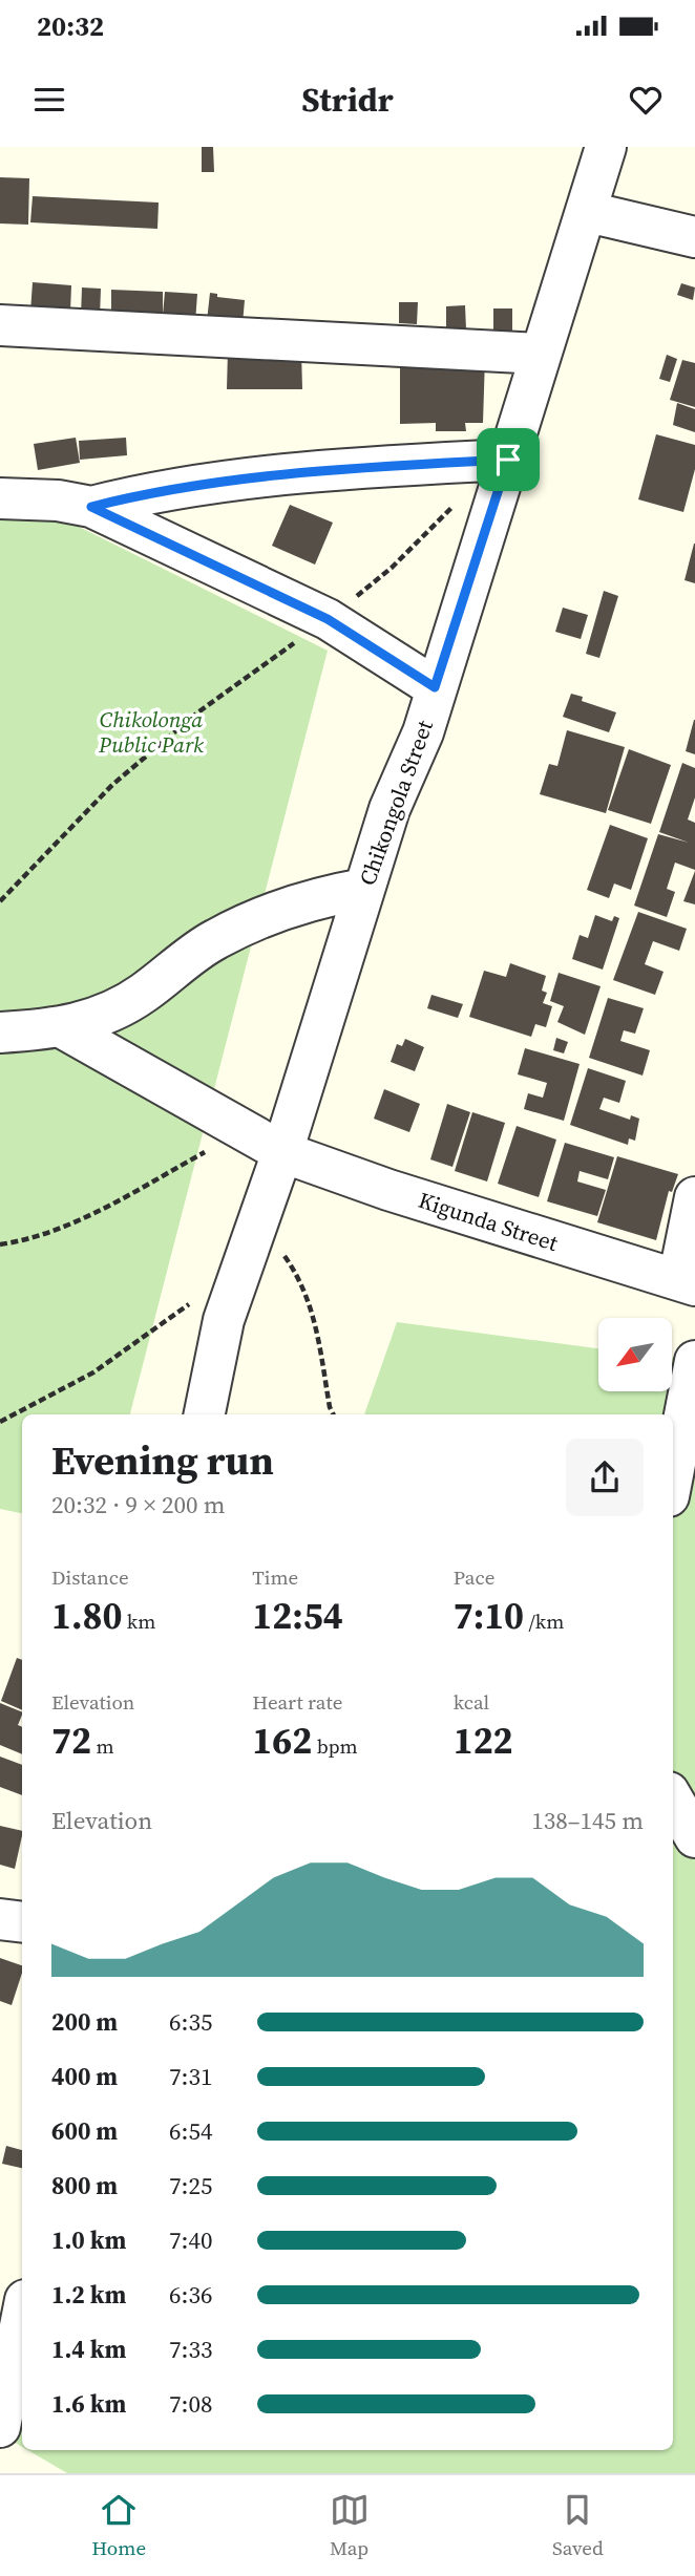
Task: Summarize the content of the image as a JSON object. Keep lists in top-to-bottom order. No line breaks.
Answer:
{"streets":{"street":["Chikongola Street","Kigunda Street"]},"crossings":[["Chikongola Street","Kigunda Street"]],"parks":["Chikolonga Public Park"],"north":"bottom left","page":{"status":"20:32","header":"Stridr","heading":["Evening run","20:32 · 9 × 200 m"],"stats":[["Distance","1.80 km"],["Time","12:54"],["Pace","7:10 /km"],["Elevation","72 m"],["Heart rate","162 bpm"],["kcal","122"]],"chart":["Elevation","138–145 m"],"list":[{"name":"200 m","note":"6:35"},{"name":"400 m","note":"7:31"},{"name":"600 m","note":"6:54"},{"name":"800 m","note":"7:25"},{"name":"1.0 km","note":"7:40"},{"name":"1.2 km","note":"6:36"},{"name":"1.4 km","note":"7:33"},{"name":"1.6 km","note":"7:08"}],"tabs":["Home","Map","Saved"]}}
